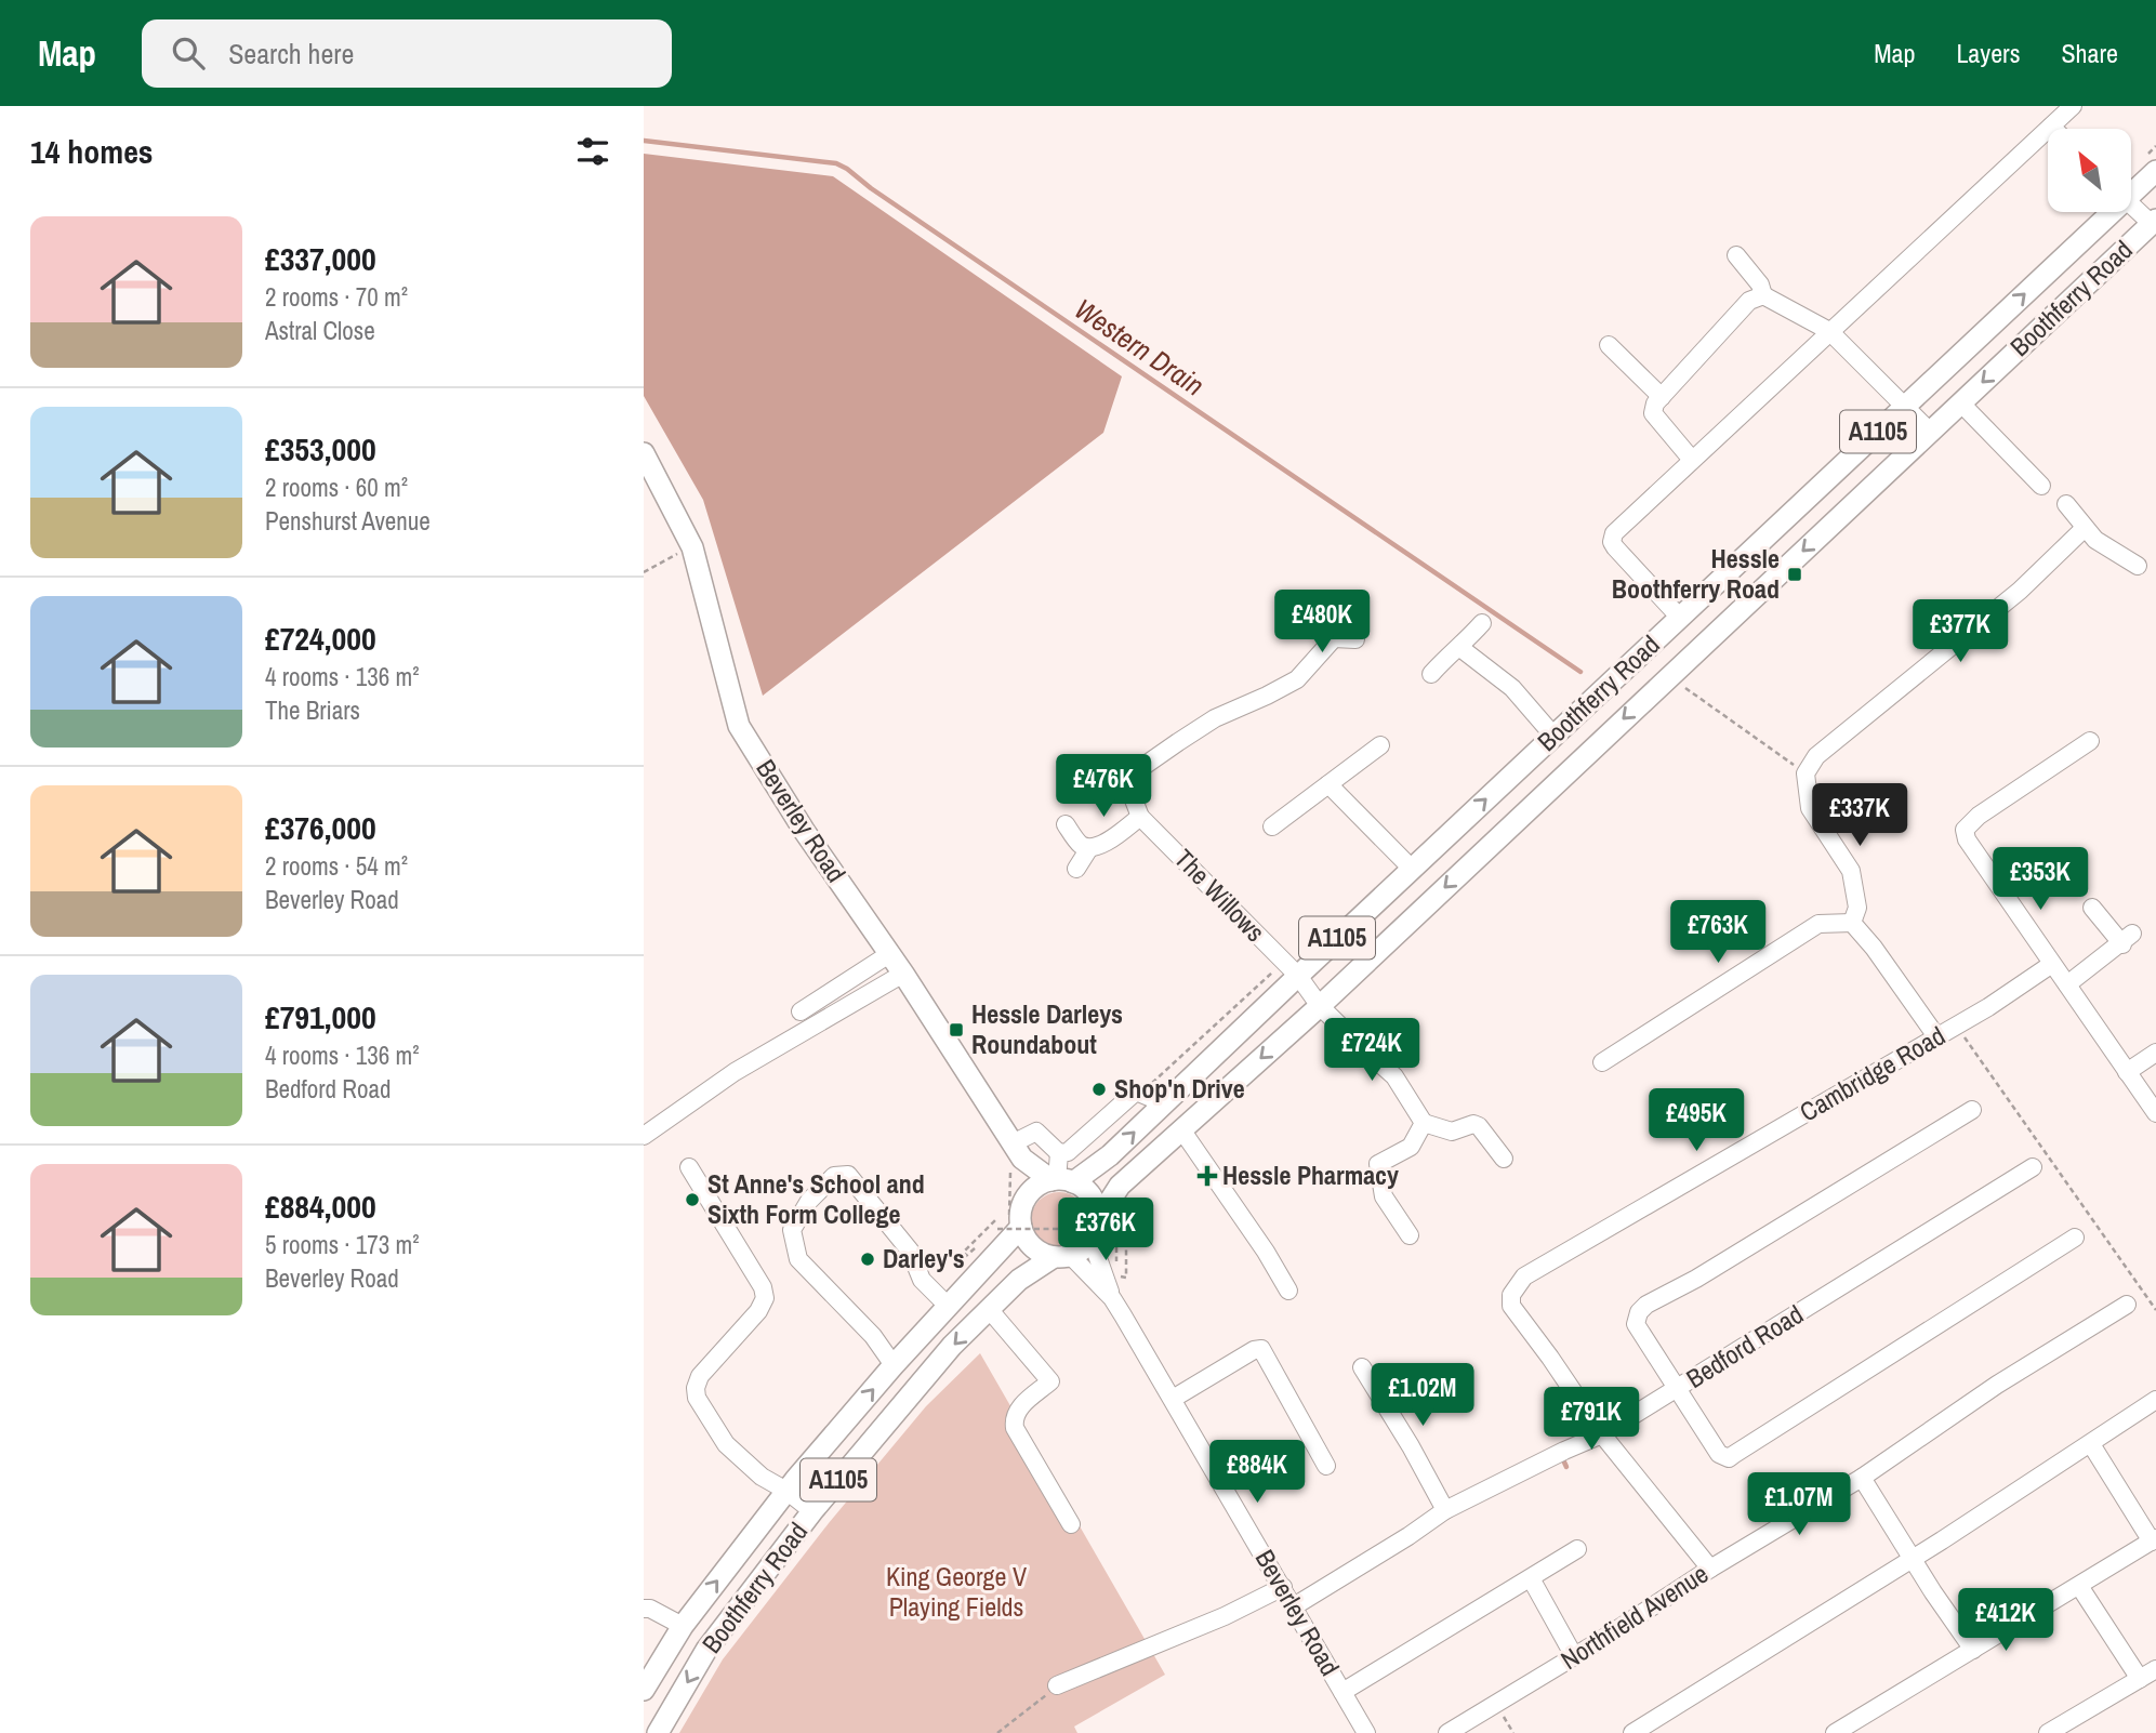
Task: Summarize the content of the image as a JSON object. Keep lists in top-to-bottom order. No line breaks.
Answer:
{"streets":{"main road":["Boothferry Road","A1105","Beverley Road"],"street":["The Willows","Cambridge Road","Bedford Road","Northfield Avenue"]},"crossings":[["Boothferry Road","Beverley Road"],["Boothferry Road","The Willows"],["Beverley Road","Bedford Road"],["Cambridge Road","Bedford Road"]],"water":["Western Drain"],"parks":["King George V Playing Fields"],"places":{"transit":["Hessle Boothferry Road","Hessle Darleys Roundabout"],"other":["Shop'n Drive","St Anne's School and Sixth Form College","Darley's"],"health":["Hessle Pharmacy"]},"north":"top left","page":{"header":"Map","search":"Search here","nav":["Map","Layers","Share"],"heading":"14 homes","list":[{"name":"£337,000","note":"2 rooms · 70 m² · Astral Close"},{"name":"£353,000","note":"2 rooms · 60 m² · Penshurst Avenue"},{"name":"£724,000","note":"4 rooms · 136 m² · The Briars"},{"name":"£376,000","note":"2 rooms · 54 m² · Beverley Road"},{"name":"£791,000","note":"4 rooms · 136 m² · Bedford Road"},{"name":"£884,000","note":"5 rooms · 173 m² · Beverley Road"}],"price":["£480K","£377K","£476K","£337K","£353K","£763K","£724K","£495K","£376K","£1.02M","£791K","£884K","£1.07M","£412K"]}}
